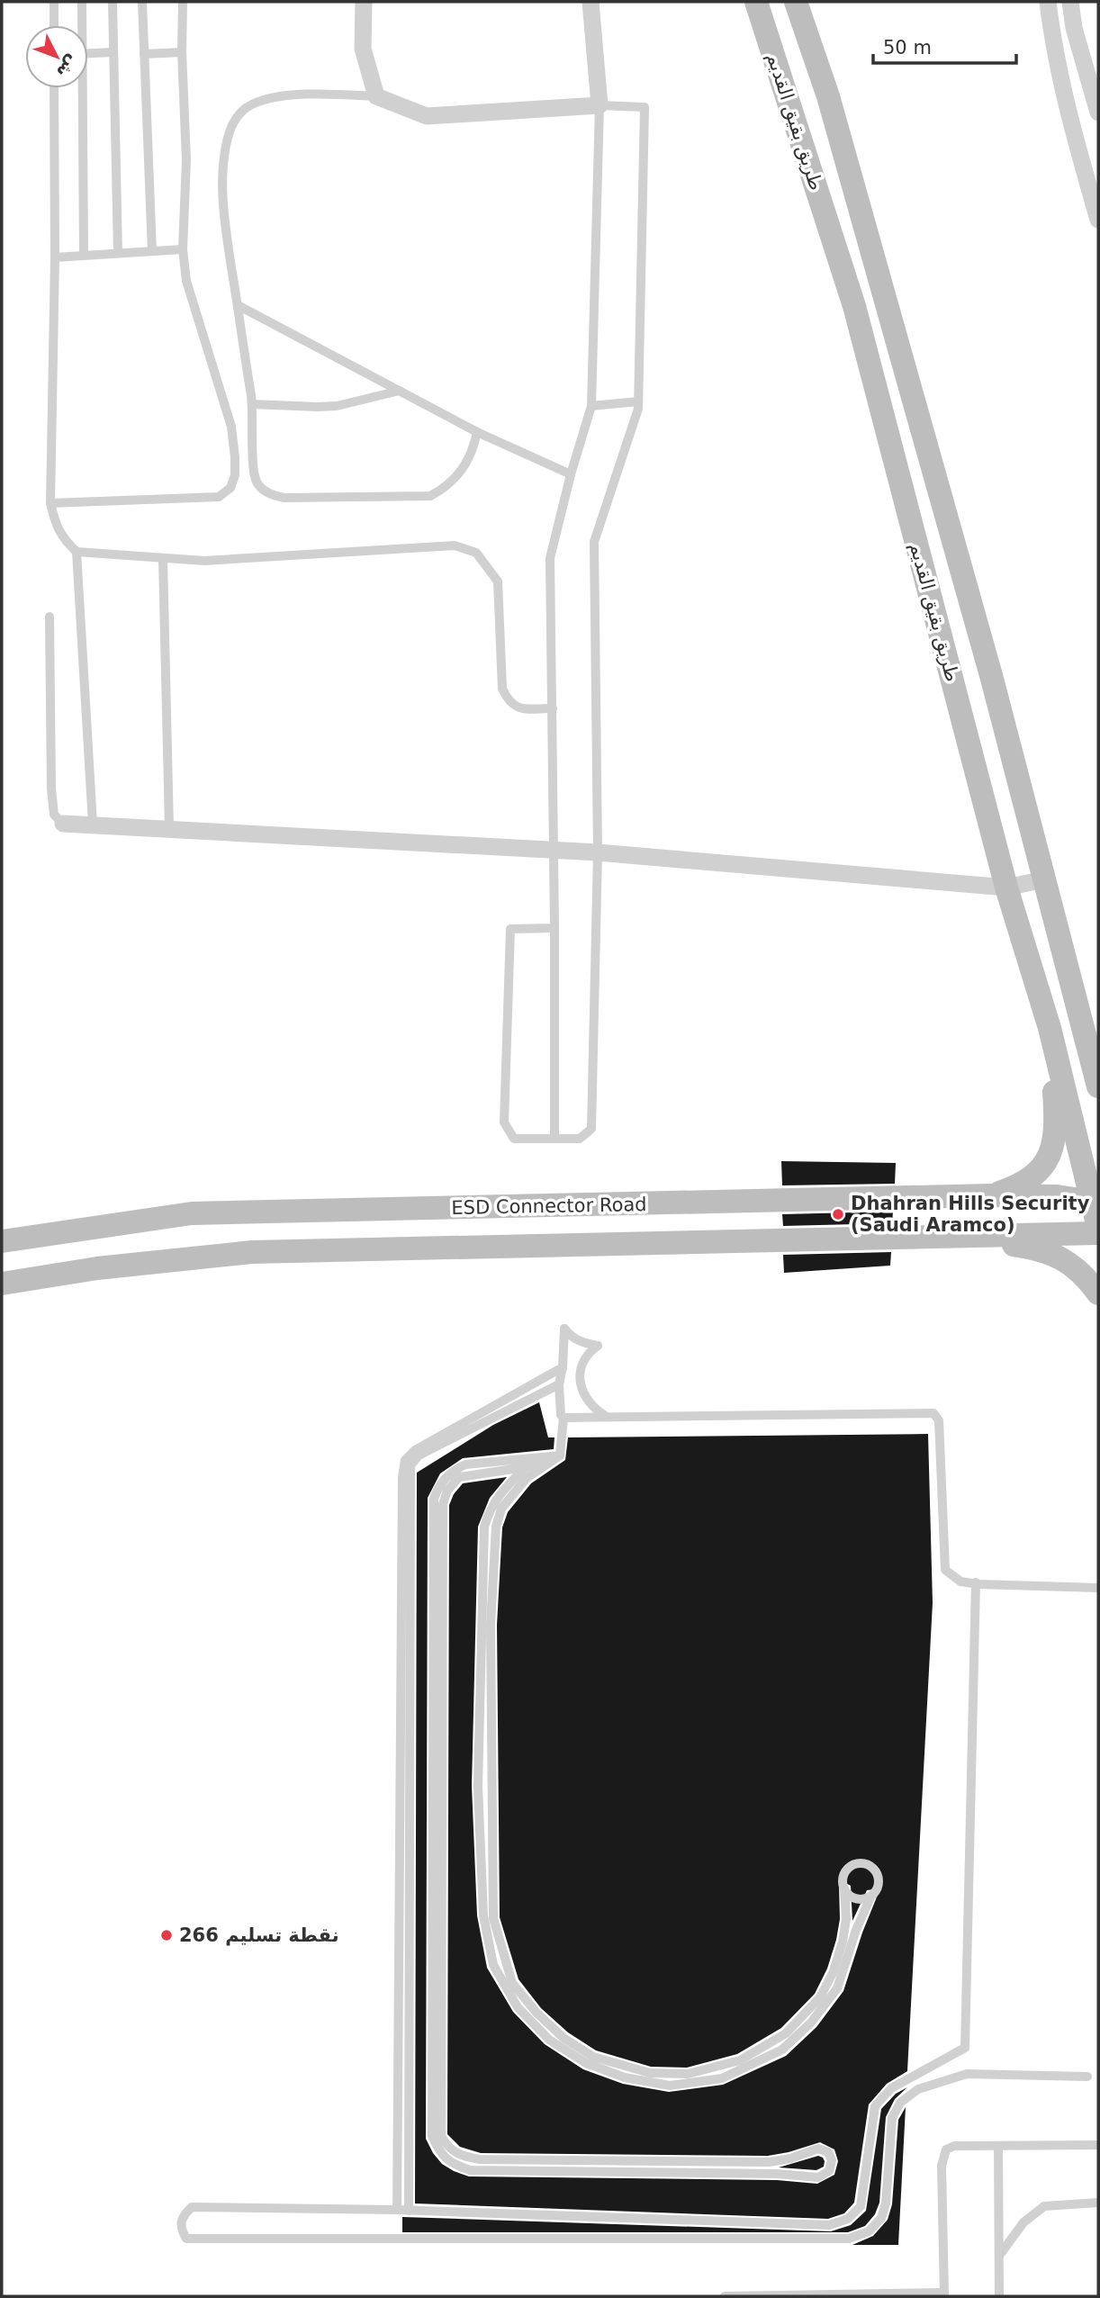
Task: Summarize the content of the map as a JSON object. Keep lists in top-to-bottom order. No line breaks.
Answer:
{"streets":{"main road":["طريق بقيق القديم","ESD Connector Road"]},"crossings":[["طريق بقيق القديم","ESD Connector Road"]],"places":["Dhahran Hills Security (Saudi Aramco)","نقطة تسليم 266"],"scale_bar":"50 m","north":"bottom right"}
